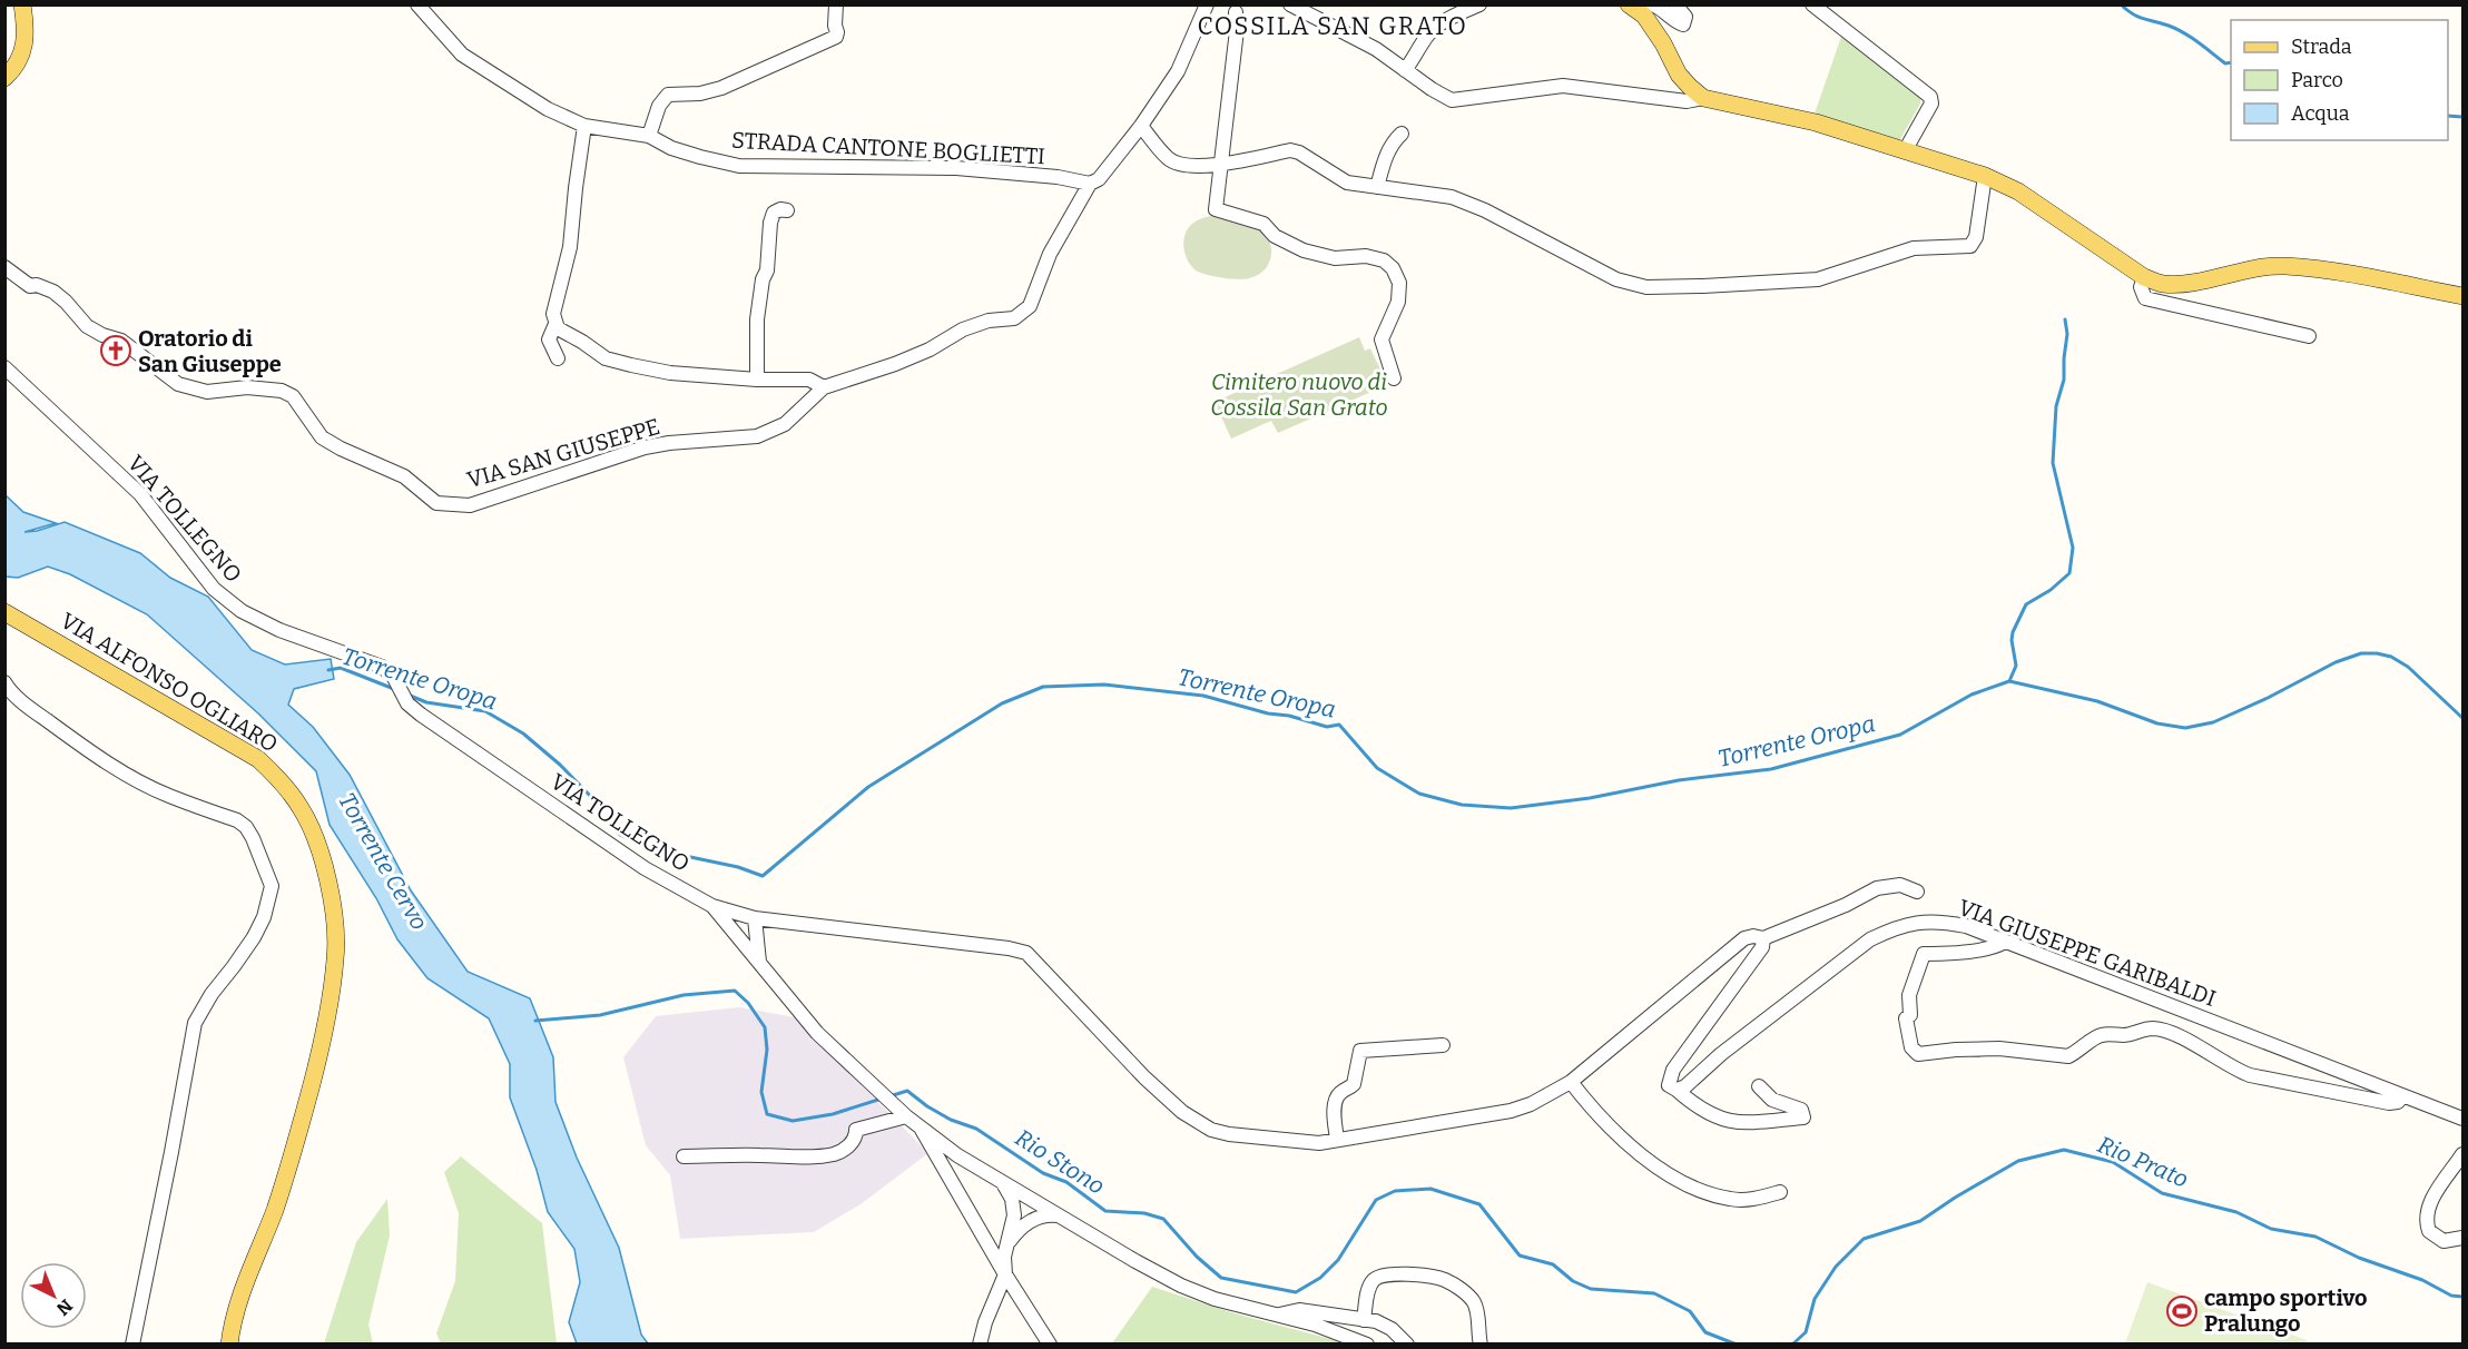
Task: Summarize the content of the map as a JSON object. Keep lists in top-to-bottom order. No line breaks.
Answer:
{"streets":{"main road":["VIA ALFONSO OGLIARO"],"street":["STRADA CANTONE BOGLIETTI","VIA SAN GIUSEPPE","VIA TOLLEGNO","VIA GIUSEPPE GARIBALDI"]},"crossings":[["STRADA CANTONE BOGLIETTI","VIA SAN GIUSEPPE"]],"districts":["COSSILA SAN GRATO"],"water":["Torrente Oropa","Torrente Cervo","Rio Stono","Rio Prato"],"parks":["Cimitero nuovo di Cossila San Grato"],"places":{"church":["Oratorio di San Giuseppe"],"sports":["campo sportivo Pralungo"]},"legend":["Strada","Parco","Acqua"],"north":"bottom right"}
